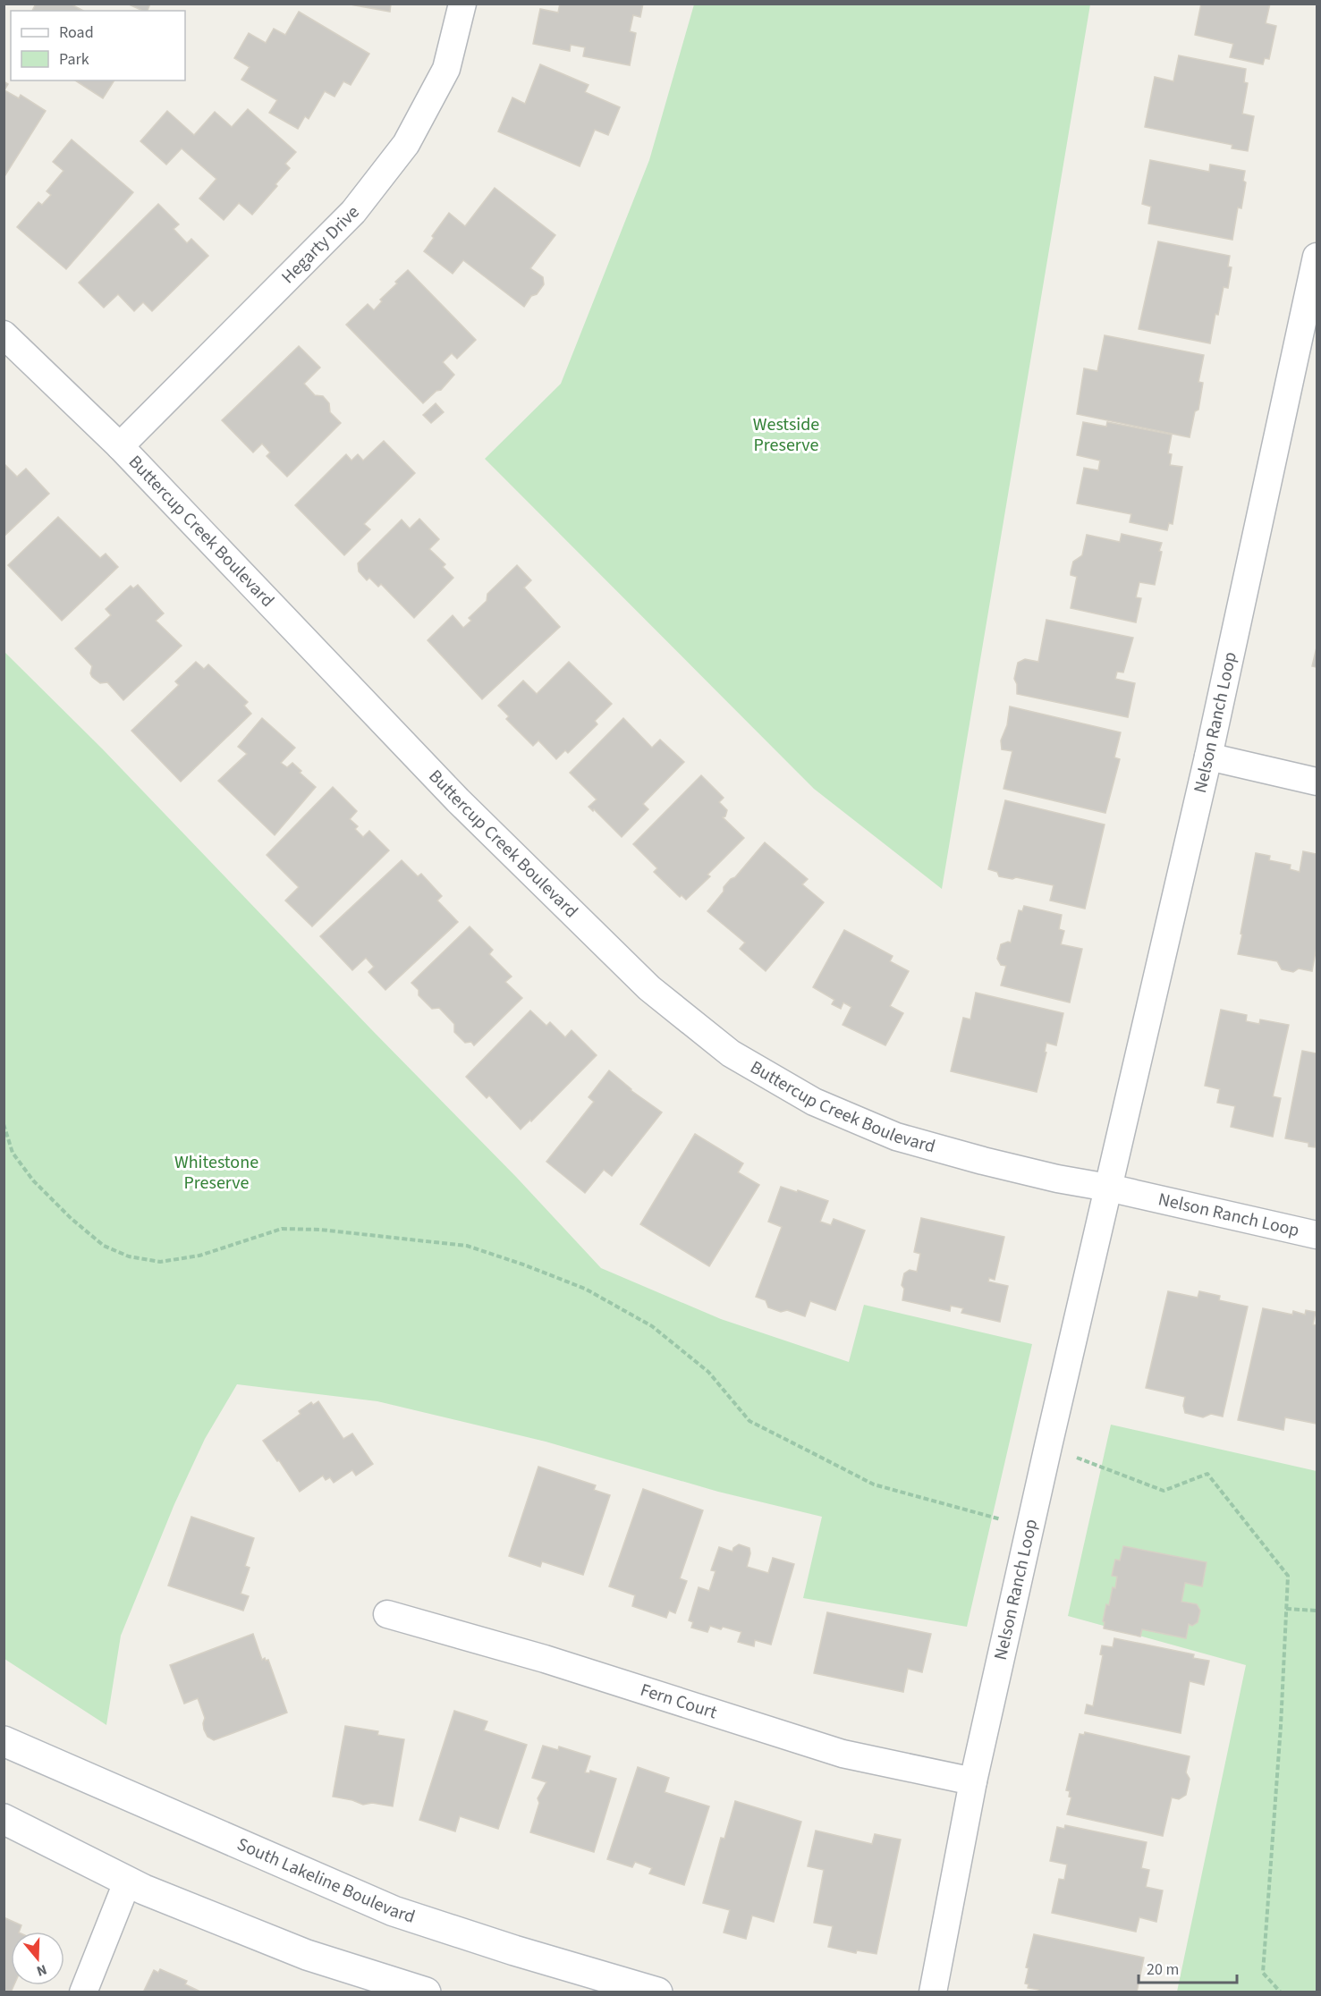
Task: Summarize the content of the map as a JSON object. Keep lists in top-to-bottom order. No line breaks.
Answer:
{"streets":{"main road":["South Lakeline Boulevard"],"street":["Hegarty Drive","Buttercup Creek Boulevard","Nelson Ranch Loop","Fern Court"]},"crossings":[["Hegarty Drive","Buttercup Creek Boulevard"],["Buttercup Creek Boulevard","Nelson Ranch Loop"],["Nelson Ranch Loop","Fern Court"]],"parks":["Westside Preserve","Whitestone Preserve"],"legend":["Road","Park"],"scale_bar":"20 m","north":"bottom"}
